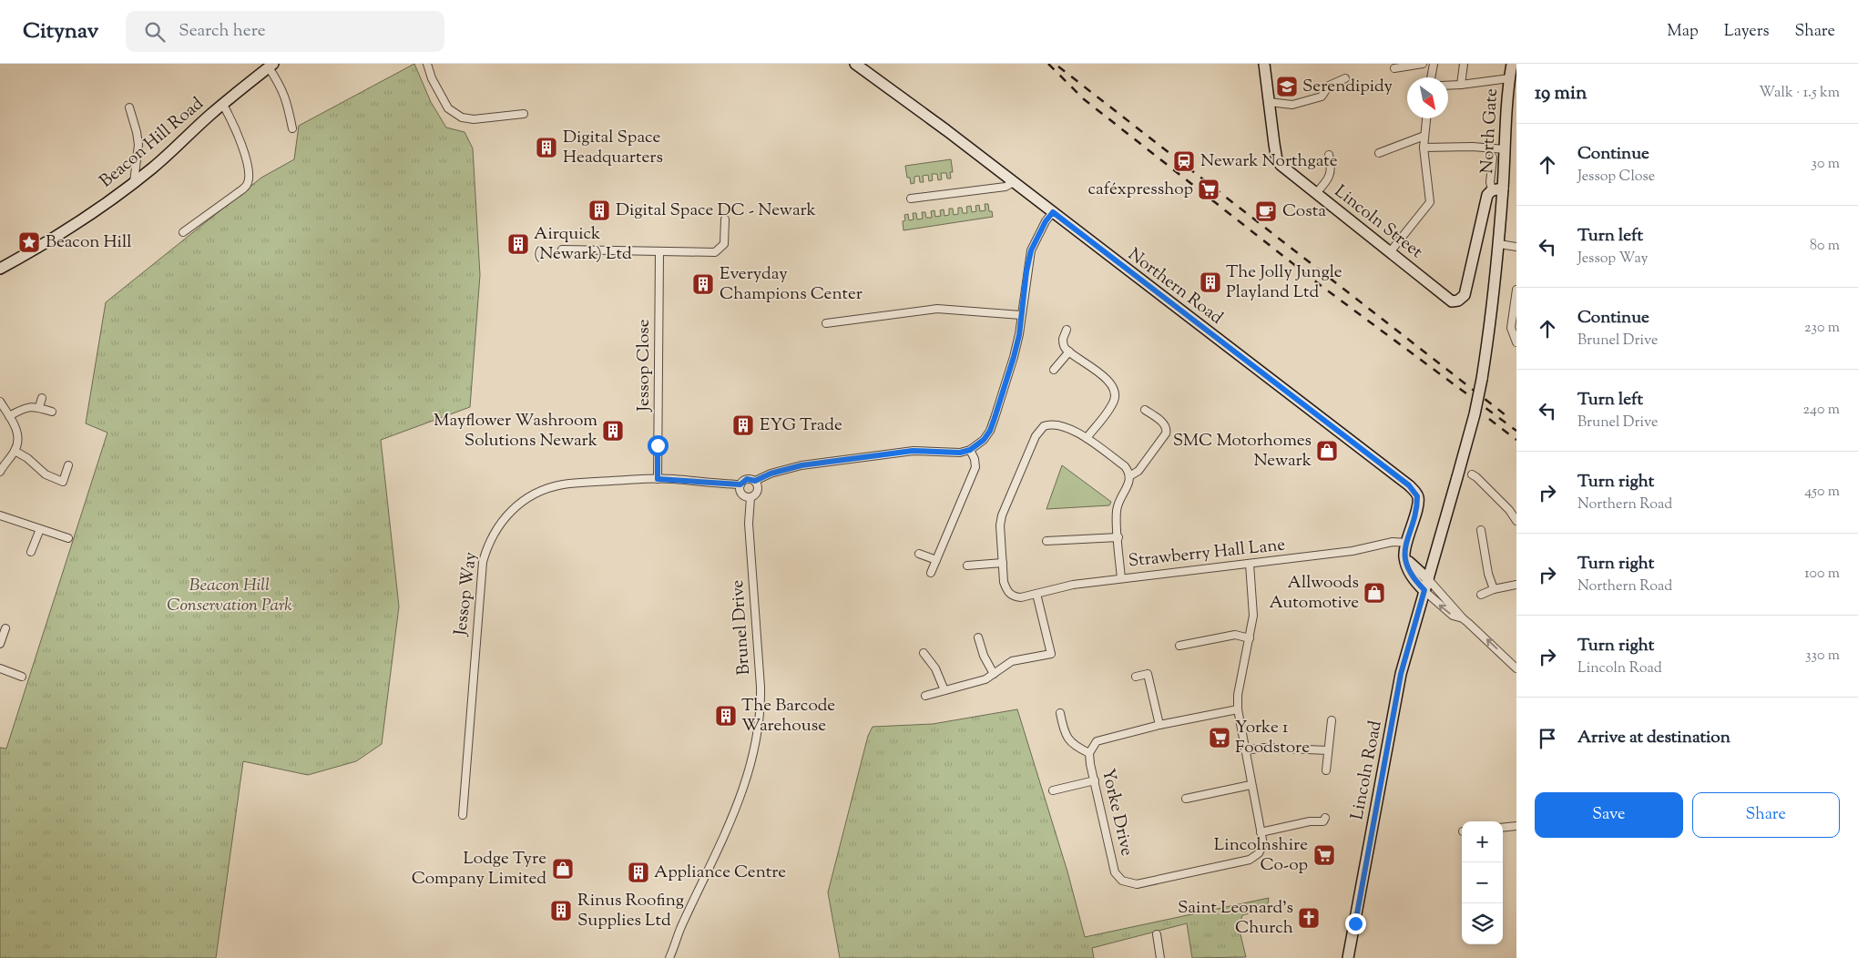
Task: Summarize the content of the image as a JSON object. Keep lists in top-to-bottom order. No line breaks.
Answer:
{"streets":{"street":["North Gate","Beacon Hill Road","Lincoln Street","Northern Road","Jessop Close","Strawberry Hall Lane","Jessop Way","Brunel Drive","Lincoln Road","Yorke Drive"]},"crossings":[["North Gate","Lincoln Street"],["North Gate","Lincoln Road"],["Northern Road","Strawberry Hall Lane"],["Jessop Close","Jessop Way"],["Strawberry Hall Lane","Yorke Drive"],["Jessop Way","Brunel Drive"]],"parks":["Beacon Hill Conservation Park"],"places":{"school or university":["Serendipidy"],"building":["Digital Space Headquarters","Digital Space DC - Newark","Airquick (Newark) Ltd","The Jolly Jungle Playland Ltd","Everyday Champions Center","EYG Trade","Mayflower Washroom Solutions Newark","The Barcode Warehouse","Appliance Centre","Rinus Roofing Supplies Ltd"],"station":["Newark Northgate"],"supermarket":["caféxpresshop","Yorke 1 Foodstore","Lincolnshire Co-op"],"cafe":["Costa"],"place":["Beacon Hill"],"shop":["SMC Motorhomes Newark","Allwoods Automotive","Lodge Tyre Company Limited"],"church":["Saint Leonard's Church"]},"north":"bottom right","page":{"header":"Citynav","search":"Search here","nav":["Map","Layers","Share"],"heading":["19 min","Walk · 1.5 km"],"list":[["Continue","Jessop Close","30 m"],["Turn left","Jessop Way","80 m"],["Continue","Brunel Drive","230 m"],["Turn left","Brunel Drive","240 m"],["Turn right","Northern Road","450 m"],["Turn right","Northern Road","100 m"],["Turn right","Lincoln Road","330 m"],"Arrive at destination"],"buttons":["Save","Share"],"map_buttons":["+","−"]}}
